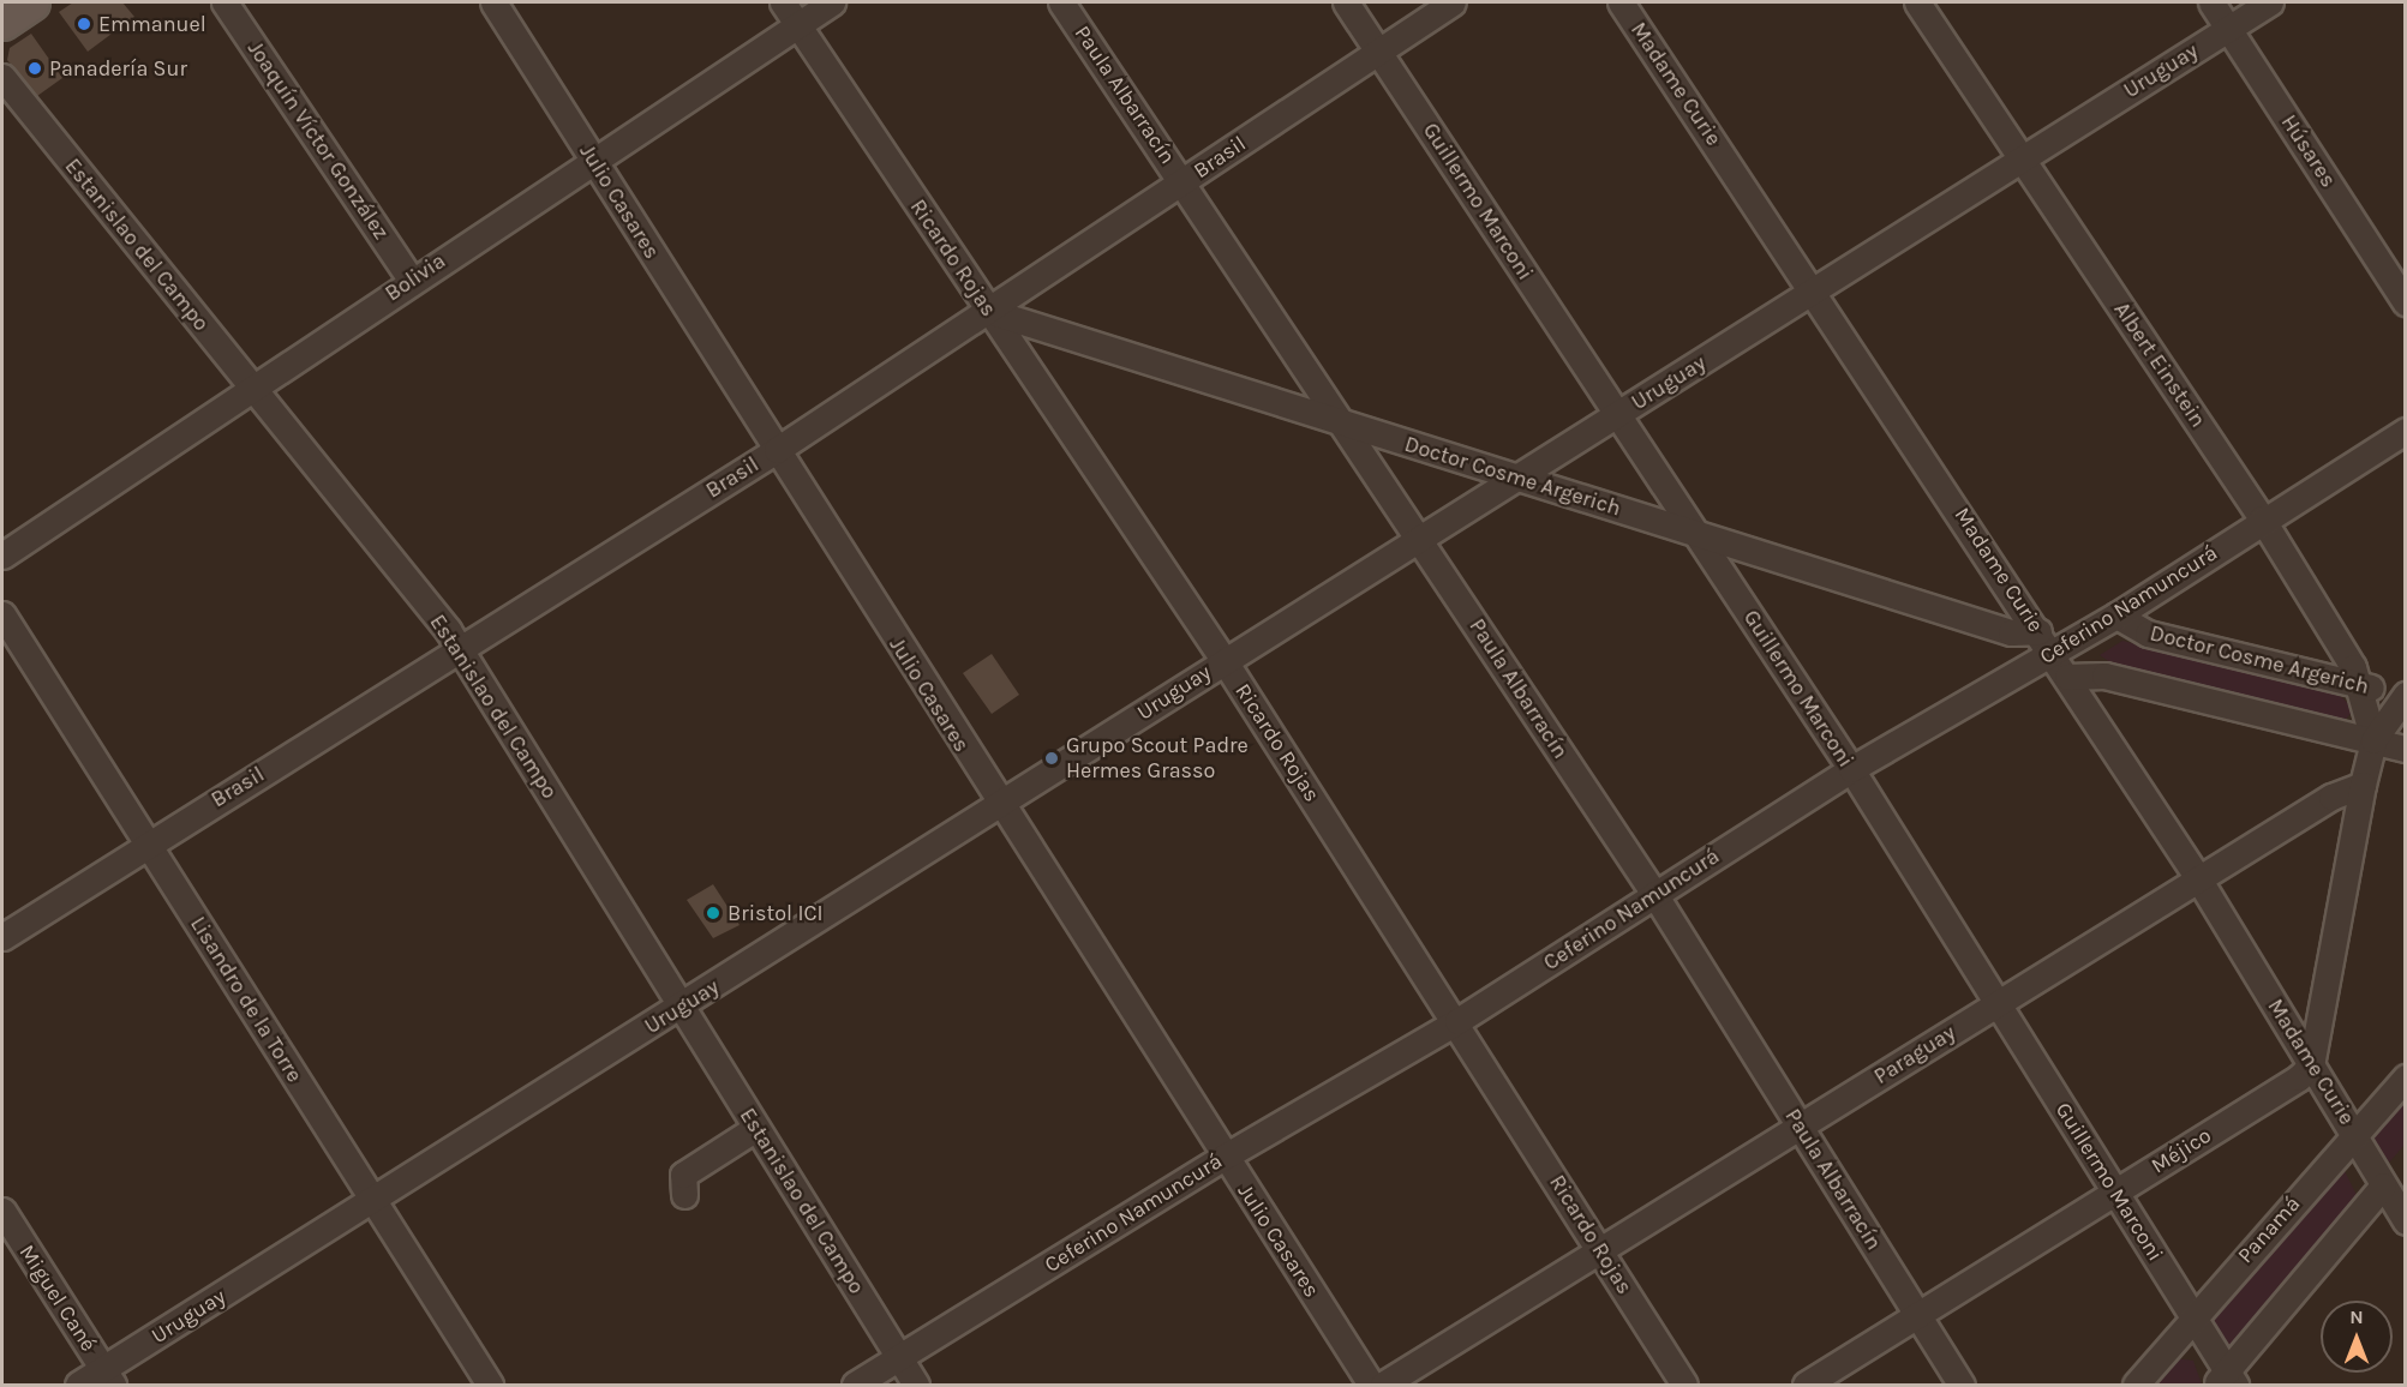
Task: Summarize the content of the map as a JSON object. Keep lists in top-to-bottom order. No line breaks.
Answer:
{"streets":{"street":["Uruguay","Madame Curie","Paula Albarracín","Joaquín Víctor González","Húsares","Brasil","Julio Casares","Guillermo Marconi","Estanislao del Campo","Ricardo Rojas","Bolivia","Albert Einstein","Doctor Cosme Argerich","Ceferino Namuncurá","Lisandro de la Torre","Paraguay","Méjico","Panamá","Miguel Cané"]},"crossings":[["Uruguay","Madame Curie"],["Uruguay","Paula Albarracín"],["Uruguay","Húsares"],["Uruguay","Julio Casares"],["Uruguay","Guillermo Marconi"],["Uruguay","Estanislao del Campo"],["Uruguay","Ricardo Rojas"],["Uruguay","Albert Einstein"],["Uruguay","Doctor Cosme Argerich"],["Uruguay","Lisandro de la Torre"],["Uruguay","Miguel Cané"],["Madame Curie","Doctor Cosme Argerich"],["Madame Curie","Ceferino Namuncurá"],["Madame Curie","Paraguay"],["Madame Curie","Méjico"],["Madame Curie","Panamá"],["Paula Albarracín","Brasil"],["Paula Albarracín","Doctor Cosme Argerich"],["Paula Albarracín","Ceferino Namuncurá"],["Paula Albarracín","Paraguay"],["Paula Albarracín","Méjico"],["Joaquín Víctor González","Bolivia"],["Brasil","Julio Casares"],["Brasil","Guillermo Marconi"],["Brasil","Estanislao del Campo"],["Brasil","Ricardo Rojas"],["Brasil","Doctor Cosme Argerich"],["Brasil","Lisandro de la Torre"],["Julio Casares","Bolivia"],["Julio Casares","Ceferino Namuncurá"],["Guillermo Marconi","Doctor Cosme Argerich"],["Guillermo Marconi","Ceferino Namuncurá"],["Guillermo Marconi","Paraguay"],["Guillermo Marconi","Méjico"],["Guillermo Marconi","Panamá"],["Estanislao del Campo","Bolivia"],["Estanislao del Campo","Ceferino Namuncurá"],["Ricardo Rojas","Bolivia"],["Ricardo Rojas","Doctor Cosme Argerich"],["Ricardo Rojas","Ceferino Namuncurá"],["Ricardo Rojas","Paraguay"],["Albert Einstein","Doctor Cosme Argerich"],["Albert Einstein","Ceferino Namuncurá"],["Doctor Cosme Argerich","Ceferino Namuncurá"]],"places":["Emmanuel","Panadería Sur","Grupo Scout Padre Hermes Grasso","Bristol ICI"],"north":"top"}
